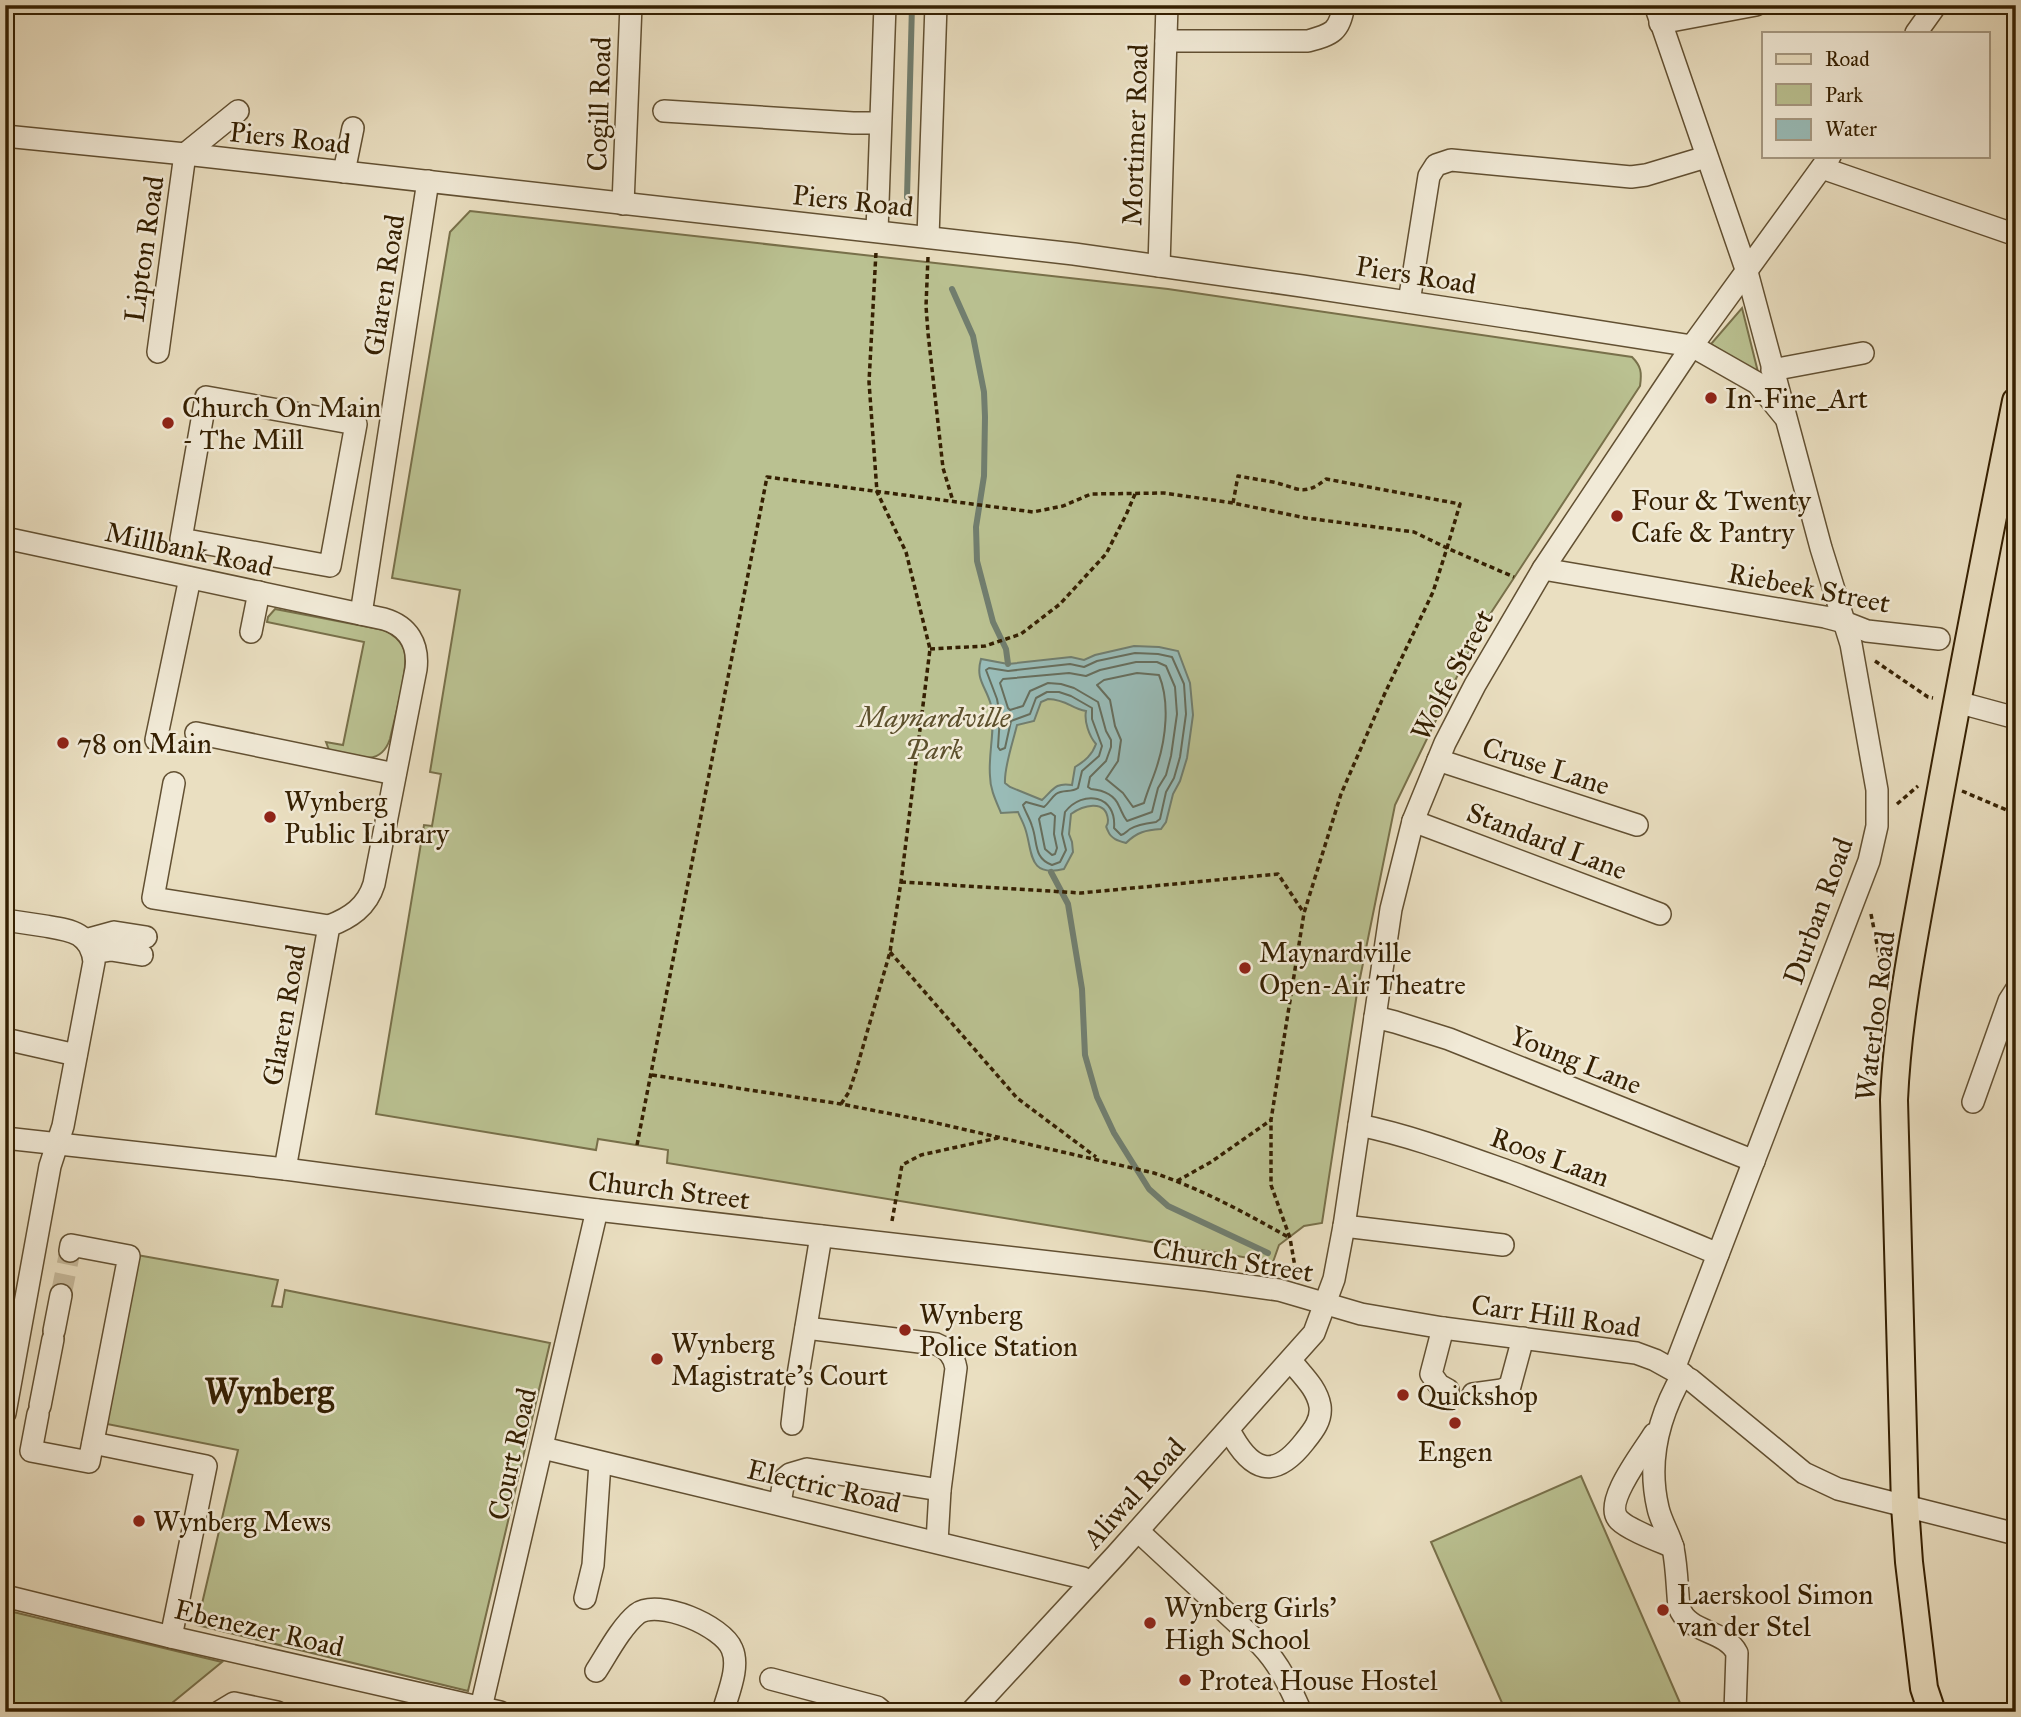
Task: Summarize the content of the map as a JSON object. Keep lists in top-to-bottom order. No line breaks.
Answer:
{"streets":{"main road":["Waterloo Road"],"street":["Cogill Road","Mortimer Road","Piers Road","Lipton Road","Glaren Road","Millbank Road","Riebeek Street","Wolfe Street","Cruse Lane","Standard Lane","Durban Road","Young Lane","Roos Laan","Church Street","Carr Hill Road","Court Road","Electric Road","Aliwal Road","Ebenezer Road"]},"crossings":[["Cogill Road","Piers Road"],["Mortimer Road","Piers Road"],["Piers Road","Lipton Road"],["Piers Road","Glaren Road"],["Piers Road","Wolfe Street"],["Piers Road","Durban Road"],["Glaren Road","Millbank Road"],["Glaren Road","Church Street"],["Riebeek Street","Wolfe Street"],["Riebeek Street","Durban Road"],["Wolfe Street","Cruse Lane"],["Wolfe Street","Standard Lane"],["Wolfe Street","Durban Road"],["Wolfe Street","Young Lane"],["Wolfe Street","Roos Laan"],["Wolfe Street","Church Street"],["Wolfe Street","Carr Hill Road"],["Wolfe Street","Aliwal Road"],["Durban Road","Young Lane"],["Durban Road","Roos Laan"],["Durban Road","Carr Hill Road"],["Waterloo Road","Carr Hill Road"],["Church Street","Carr Hill Road"],["Church Street","Court Road"],["Church Street","Aliwal Road"],["Carr Hill Road","Aliwal Road"],["Court Road","Electric Road"],["Court Road","Ebenezer Road"],["Electric Road","Aliwal Road"]],"districts":["Wynberg"],"parks":["Maynardville Park"],"places":["In-Fine_Art","Church On Main - The Mill","Four & Twenty Cafe & Pantry","78 on Main","Wynberg Public Library","Maynardville Open-Air Theatre","Wynberg Police Station","Wynberg Magistrate's Court","Quickshop","Engen","Wynberg Mews","Laerskool Simon van der Stel","Wynberg Girls' High School","Protea House Hostel"],"legend":["Road","Park","Water"]}
